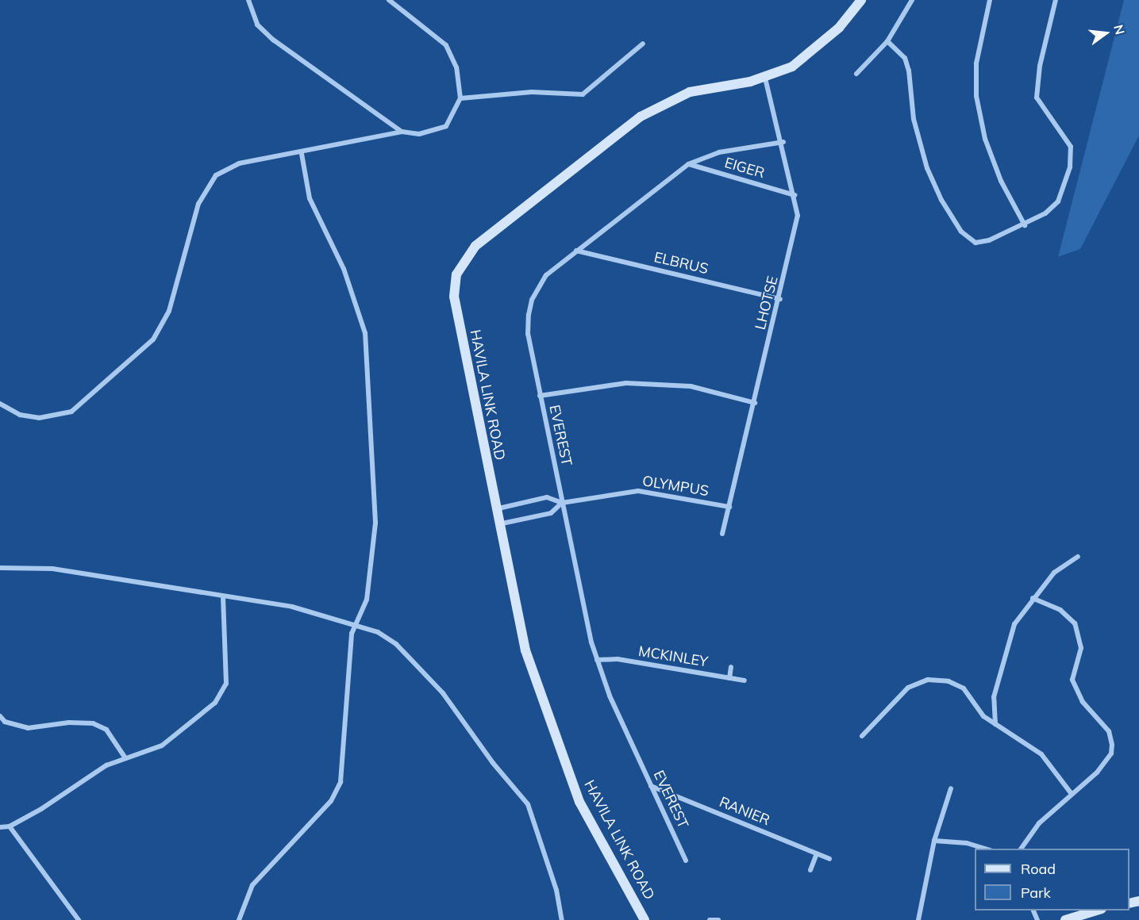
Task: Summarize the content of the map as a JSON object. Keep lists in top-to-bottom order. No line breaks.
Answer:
{"streets":{"street":["EIGER","ELBRUS","LHOTSE","HAVILA LINK ROAD","EVEREST","OLYMPUS","MCKINLEY","RANIER"]},"crossings":[["EIGER","LHOTSE"],["EIGER","EVEREST"],["ELBRUS","LHOTSE"],["ELBRUS","EVEREST"],["LHOTSE","HAVILA LINK ROAD"],["LHOTSE","EVEREST"],["LHOTSE","OLYMPUS"],["EVEREST","OLYMPUS"],["EVEREST","MCKINLEY"],["EVEREST","RANIER"]],"legend":["Road","Park"],"north":"right"}
